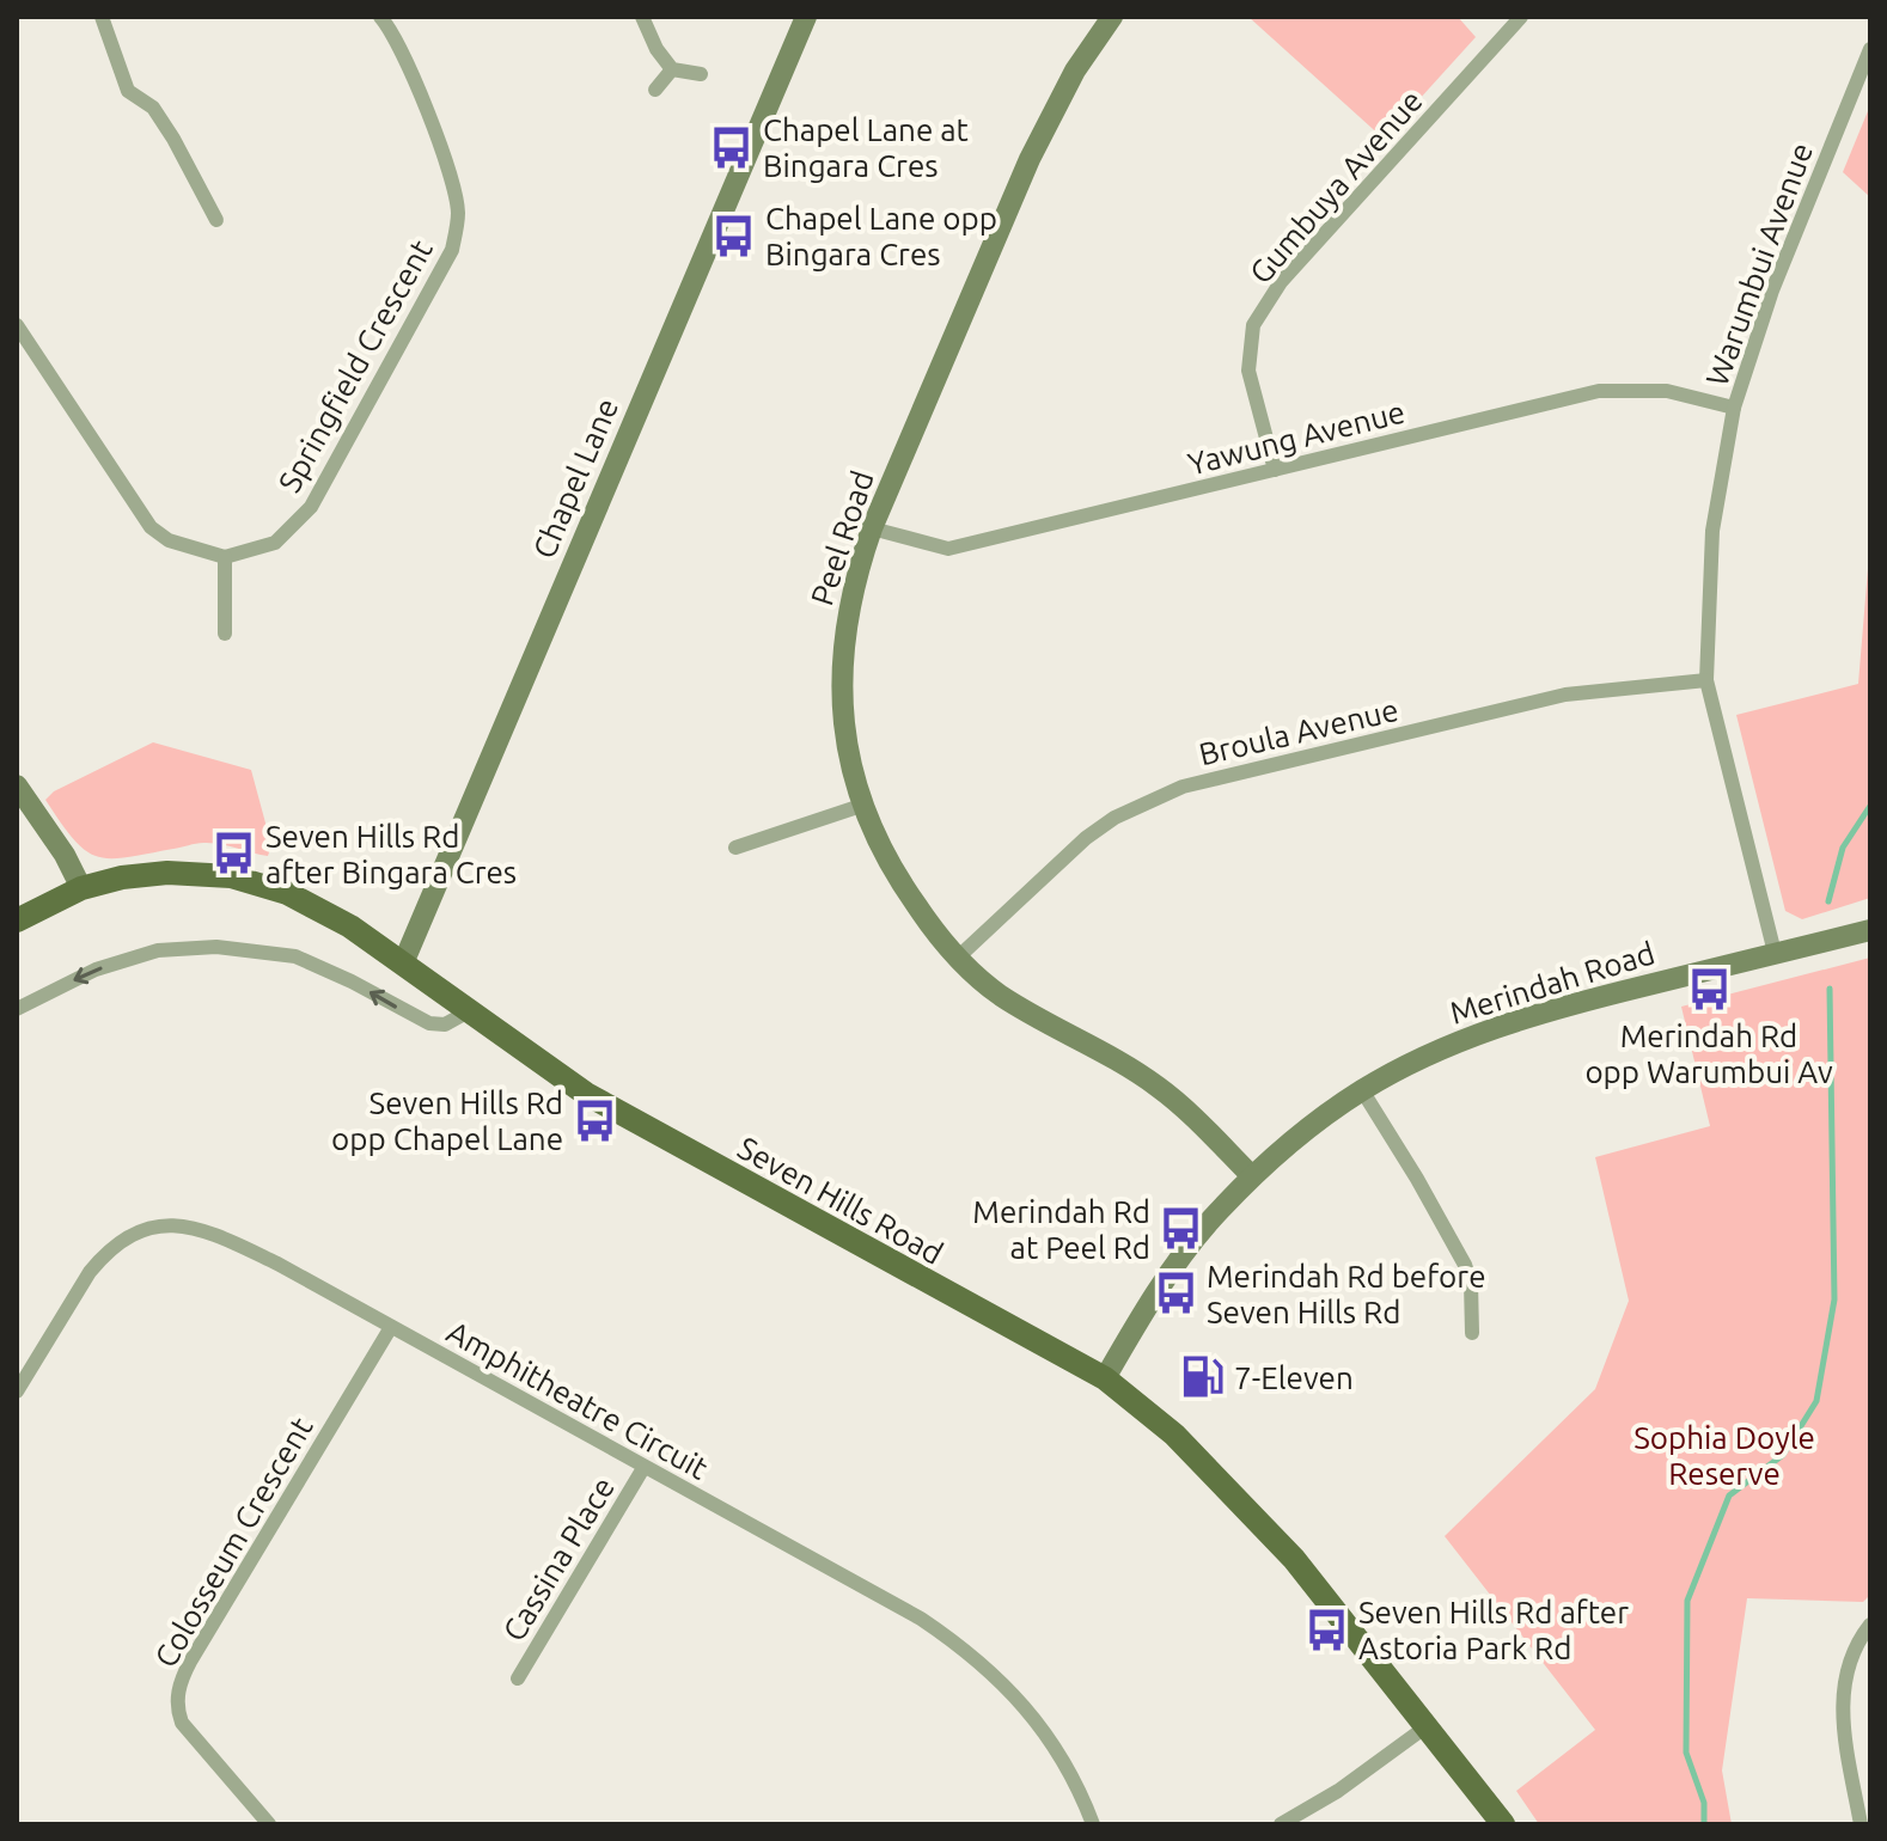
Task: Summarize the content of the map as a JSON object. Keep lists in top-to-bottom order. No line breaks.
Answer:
{"streets":{"main road":["Chapel Lane","Peel Road","Merindah Road","Seven Hills Road"],"street":["Gumbuya Avenue","Warumbui Avenue","Springfield Crescent","Yawung Avenue","Broula Avenue","Amphitheatre Circuit","Colosseum Crescent","Cassina Place"]},"crossings":[["Gumbuya Avenue","Yawung Avenue"],["Warumbui Avenue","Yawung Avenue"],["Warumbui Avenue","Broula Avenue"],["Warumbui Avenue","Merindah Road"],["Yawung Avenue","Peel Road"],["Chapel Lane","Seven Hills Road"],["Peel Road","Broula Avenue"],["Peel Road","Merindah Road"],["Merindah Road","Seven Hills Road"],["Amphitheatre Circuit","Colosseum Crescent"],["Amphitheatre Circuit","Cassina Place"]],"parks":["Sophia Doyle Reserve"],"places":{"bus stop":["Chapel Lane at Bingara Cres","Chapel Lane opp Bingara Cres","Seven Hills Rd after Bingara Cres","Merindah Rd opp Warumbui Av","Seven Hills Rd opp Chapel Lane","Merindah Rd at Peel Rd","Merindah Rd before Seven Hills Rd","Seven Hills Rd after Astoria Park Rd"],"fuel station":["7-Eleven"]}}
